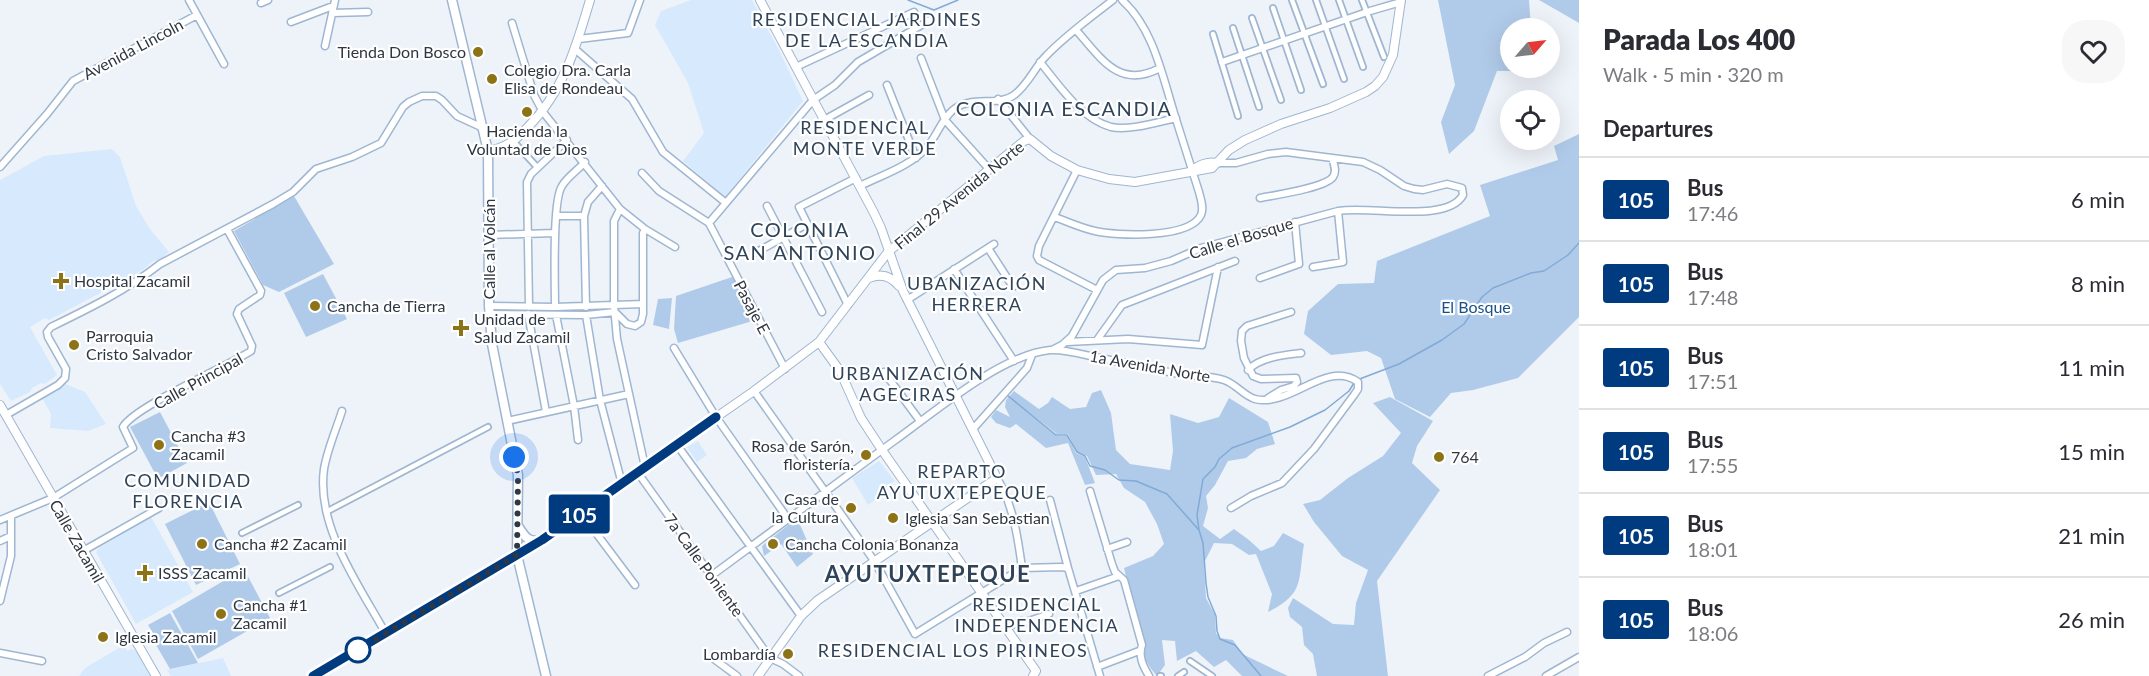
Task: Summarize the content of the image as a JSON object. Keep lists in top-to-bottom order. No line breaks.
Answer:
{"streets":{"main road":["Calle al Volcán"],"street":["Avenida Lincoln","Final 29 Avenida Norte","Calle el Bosque","Pasaje E","1a Avenida Norte","Calle Principal","Calle Zacamil","7a Calle Poniente"]},"crossings":[["Final 29 Avenida Norte","Calle al Volcán"],["Final 29 Avenida Norte","Pasaje E"],["Final 29 Avenida Norte","7a Calle Poniente"],["Calle el Bosque","1a Avenida Norte"],["1a Avenida Norte","7a Calle Poniente"],["Calle Principal","Calle Zacamil"]],"districts":["RESIDENCIAL JARDINES DE LA ESCANDIA","COLONIA ESCANDIA","RESIDENCIAL MONTE VERDE","COLONIA SAN ANTONIO","UBANIZACIÓN HERRERA","URBANIZACIÓN AGECIRAS","REPARTO AYUTUXTEPEQUE","COMUNIDAD FLORENCIA","AYUTUXTEPEQUE","RESIDENCIAL INDEPENDENCIA","RESIDENCIAL LOS PIRINEOS"],"parks":["El Bosque"],"places":{"other":["Tienda Don Bosco","Colegio Dra. Carla Elisa de Rondeau","Hacienda la Voluntad de Dios","Cancha de Tierra","Parroquia Cristo Salvador","Cancha #3 Zacamil","Rosa de Sarón, floristería.","764","Casa de la Cultura","Iglesia San Sebastian","Cancha #2 Zacamil","Cancha Colonia Bonanza","Cancha #1 Zacamil","Iglesia Zacamil","Lombardía"],"health":["Hospital Zacamil","Unidad de Salud Zacamil","ISSS Zacamil"]},"lines":["bus line 105"],"north":"top right","page":{"on_map":"105","heading":[["Parada Los 400","Walk · 5 min · 320 m"],"Departures"],"list":[{"mark":"105","name":"Bus","note":"17:46","value":"6 min"},{"mark":"105","name":"Bus","note":"17:48","value":"8 min"},{"mark":"105","name":"Bus","note":"17:51","value":"11 min"},{"mark":"105","name":"Bus","note":"17:55","value":"15 min"},{"mark":"105","name":"Bus","note":"18:01","value":"21 min"},{"mark":"105","name":"Bus","note":"18:06","value":"26 min"}]}}
